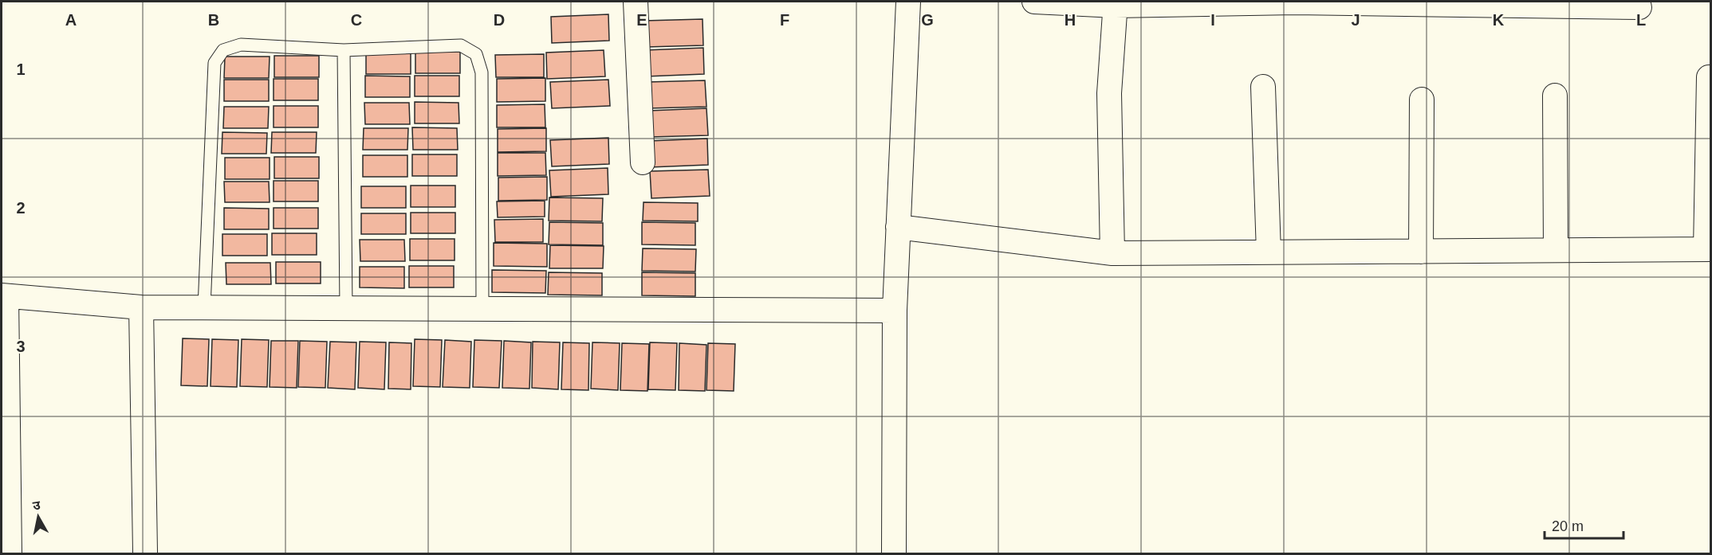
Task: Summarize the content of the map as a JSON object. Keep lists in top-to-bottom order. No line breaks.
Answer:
{"scale_bar":"20 m","north":"top","grid":{"columns":["A","B","C","D","E","F","G","H","I","J","K","L"],"rows":["1","2","3"]}}
